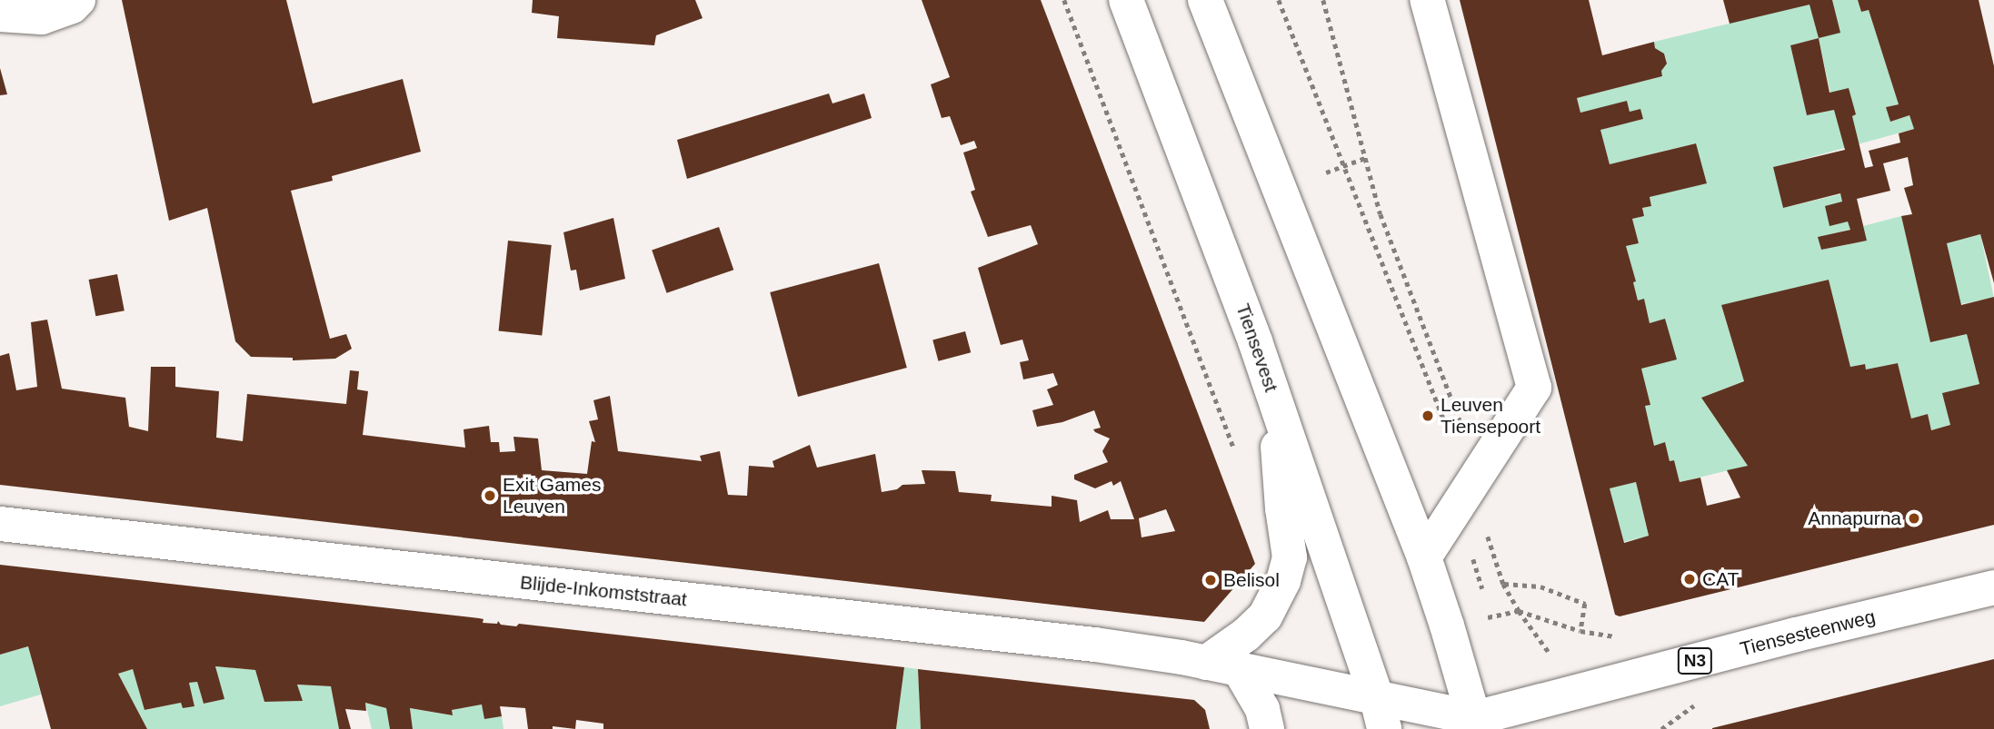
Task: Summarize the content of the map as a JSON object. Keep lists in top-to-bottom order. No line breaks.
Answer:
{"streets":{"street":["Tiensevest","Blijde-Inkomststraat","Tiensesteenweg","N3"]},"crossings":[["Tiensevest","Blijde-Inkomststraat"],["Blijde-Inkomststraat","Tiensesteenweg"]],"places":["Leuven Tiensepoort","Exit Games Leuven","Annapurna","CAT","Belisol"]}
